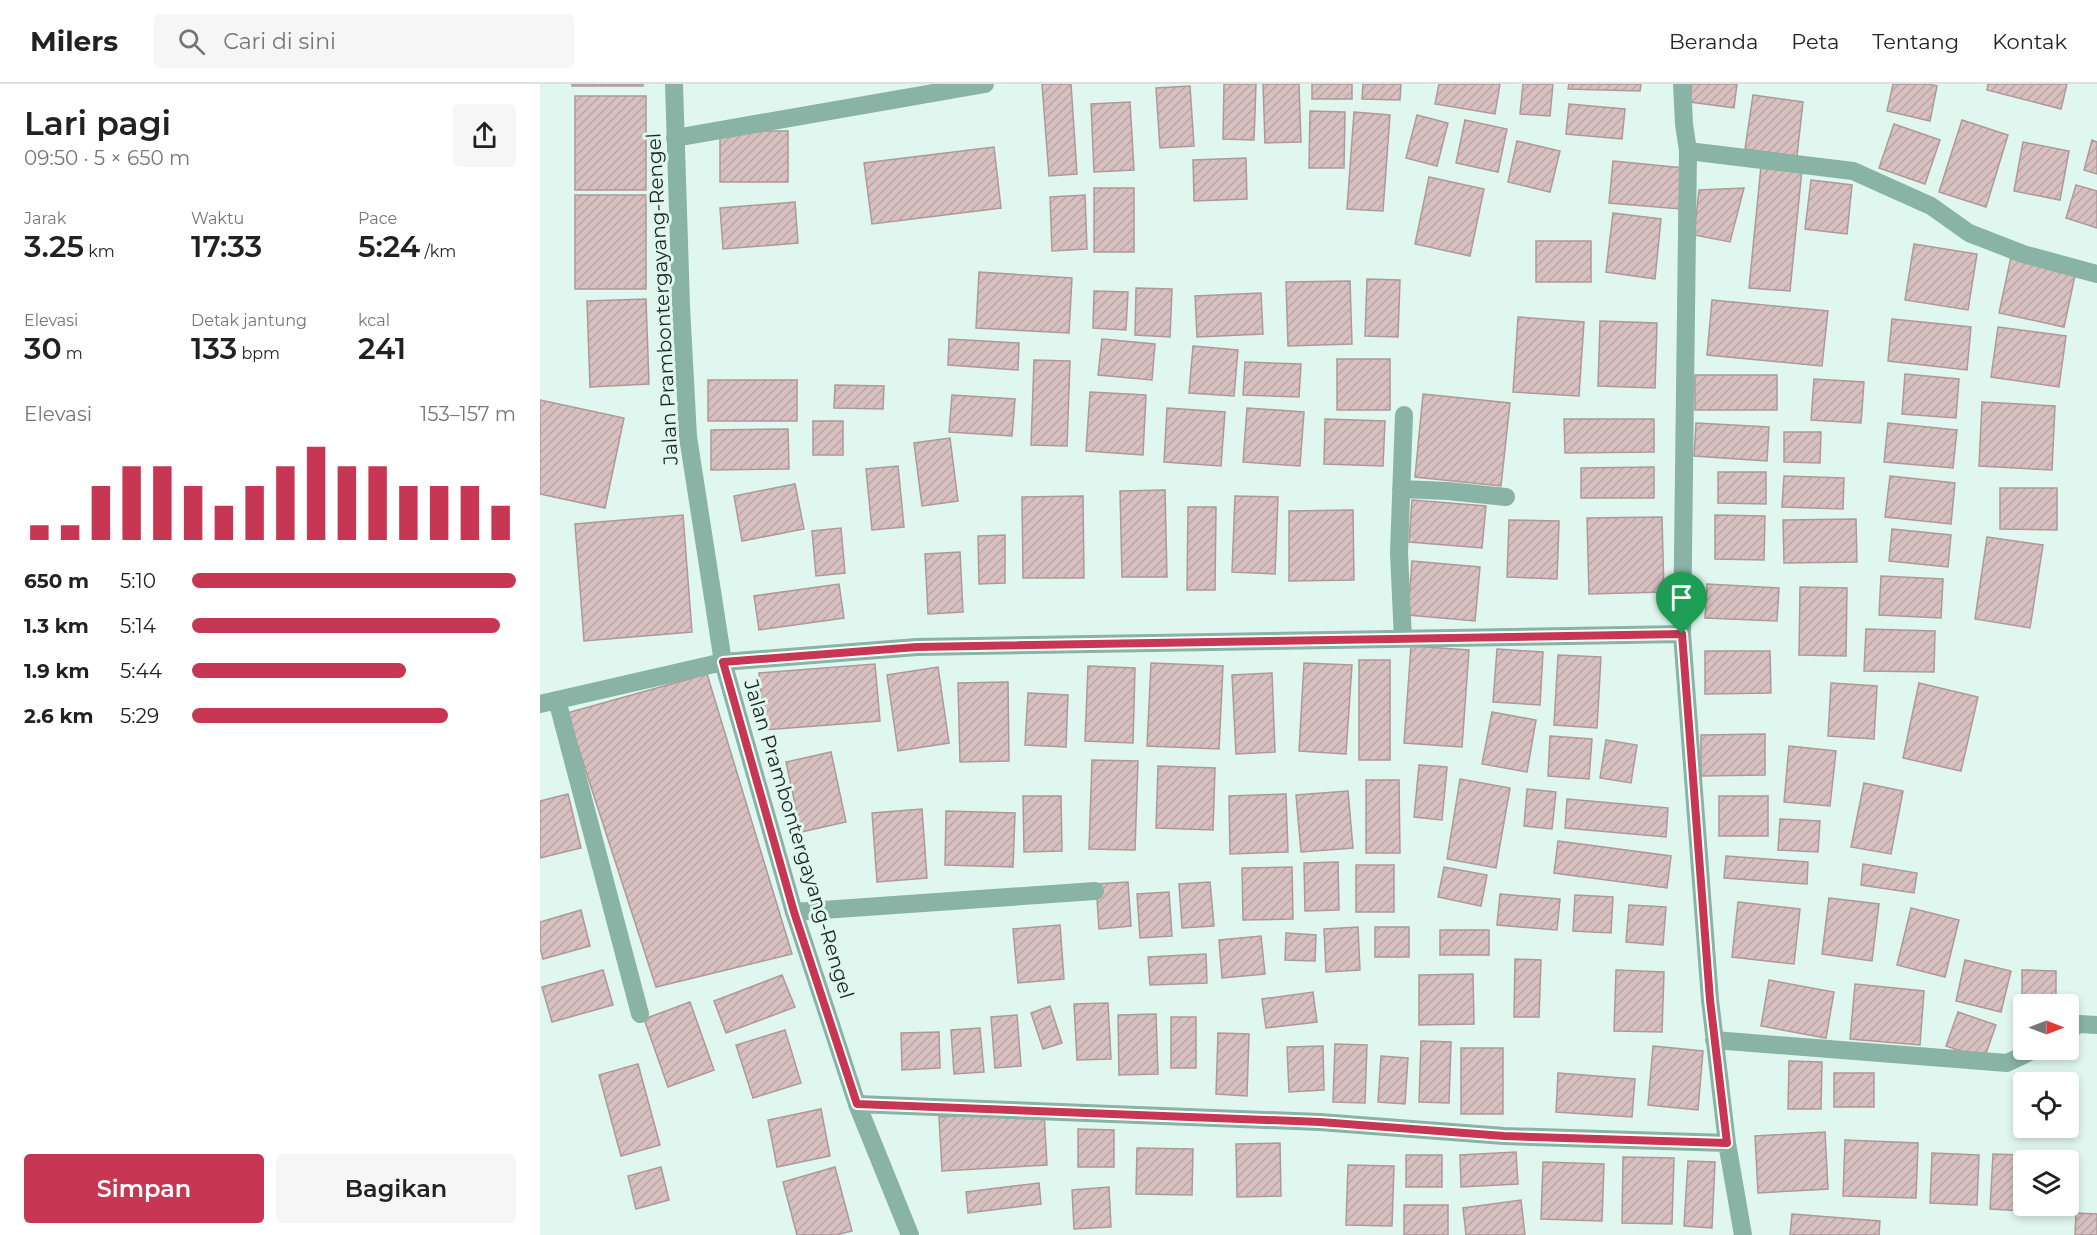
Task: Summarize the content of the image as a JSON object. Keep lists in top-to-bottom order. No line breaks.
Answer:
{"streets":{"street":["Jalan Prambontergayang-Rengel"]},"north":"right","page":{"header":"Milers","search":"Cari di sini","nav":["Beranda","Peta","Tentang","Kontak"],"heading":["Lari pagi","09:50 · 5 × 650 m"],"stats":[["Jarak","3.25 km"],["Waktu","17:33"],["Pace","5:24 /km"],["Elevasi","30 m"],["Detak jantung","133 bpm"],["kcal","241"]],"chart":["Elevasi","153–157 m"],"list":[{"name":"650 m","note":"5:10"},{"name":"1.3 km","note":"5:14"},{"name":"1.9 km","note":"5:44"},{"name":"2.6 km","note":"5:29"}],"buttons":["Simpan","Bagikan"]}}
